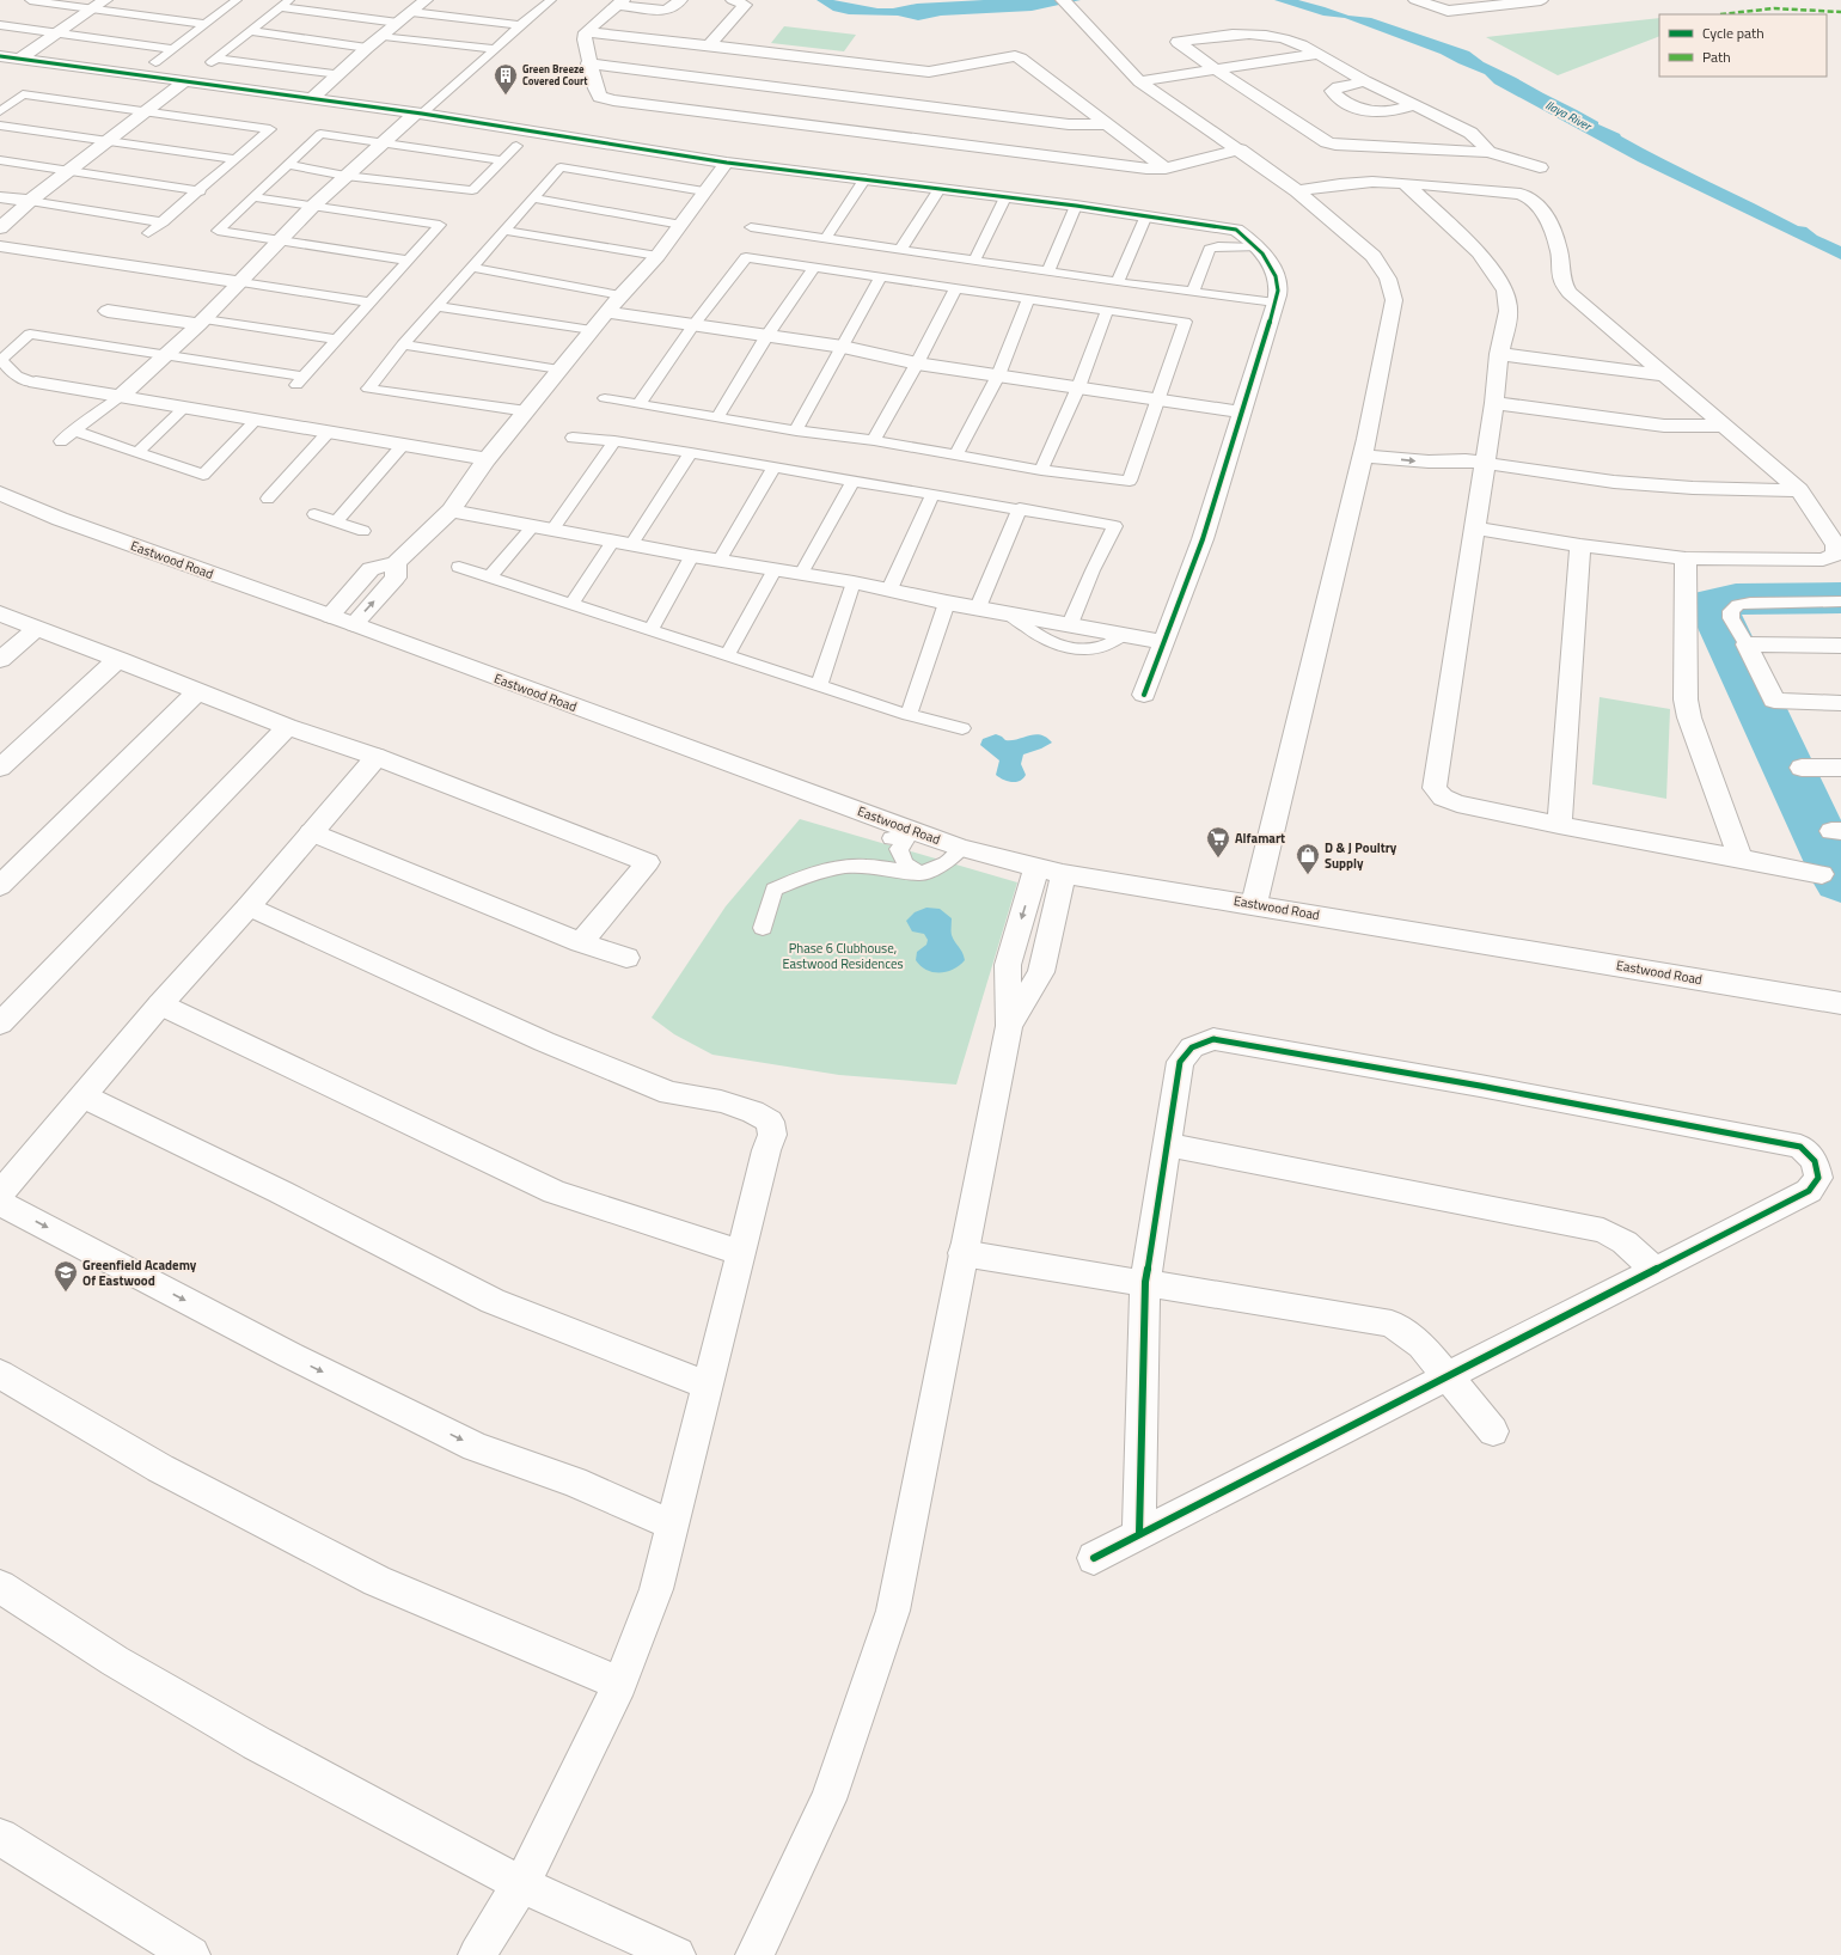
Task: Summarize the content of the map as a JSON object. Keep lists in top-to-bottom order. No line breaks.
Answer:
{"streets":{"street":["Eastwood Road"]},"water":["Ilaya River"],"parks":["Phase 6 Clubhouse, Eastwood Residences"],"places":{"building":["Green Breeze Covered Court"],"supermarket":["Alfamart"],"shop":["D & J Poultry Supply"],"school or university":["Greenfield Academy Of Eastwood"]},"legend":["Cycle path","Path"]}
